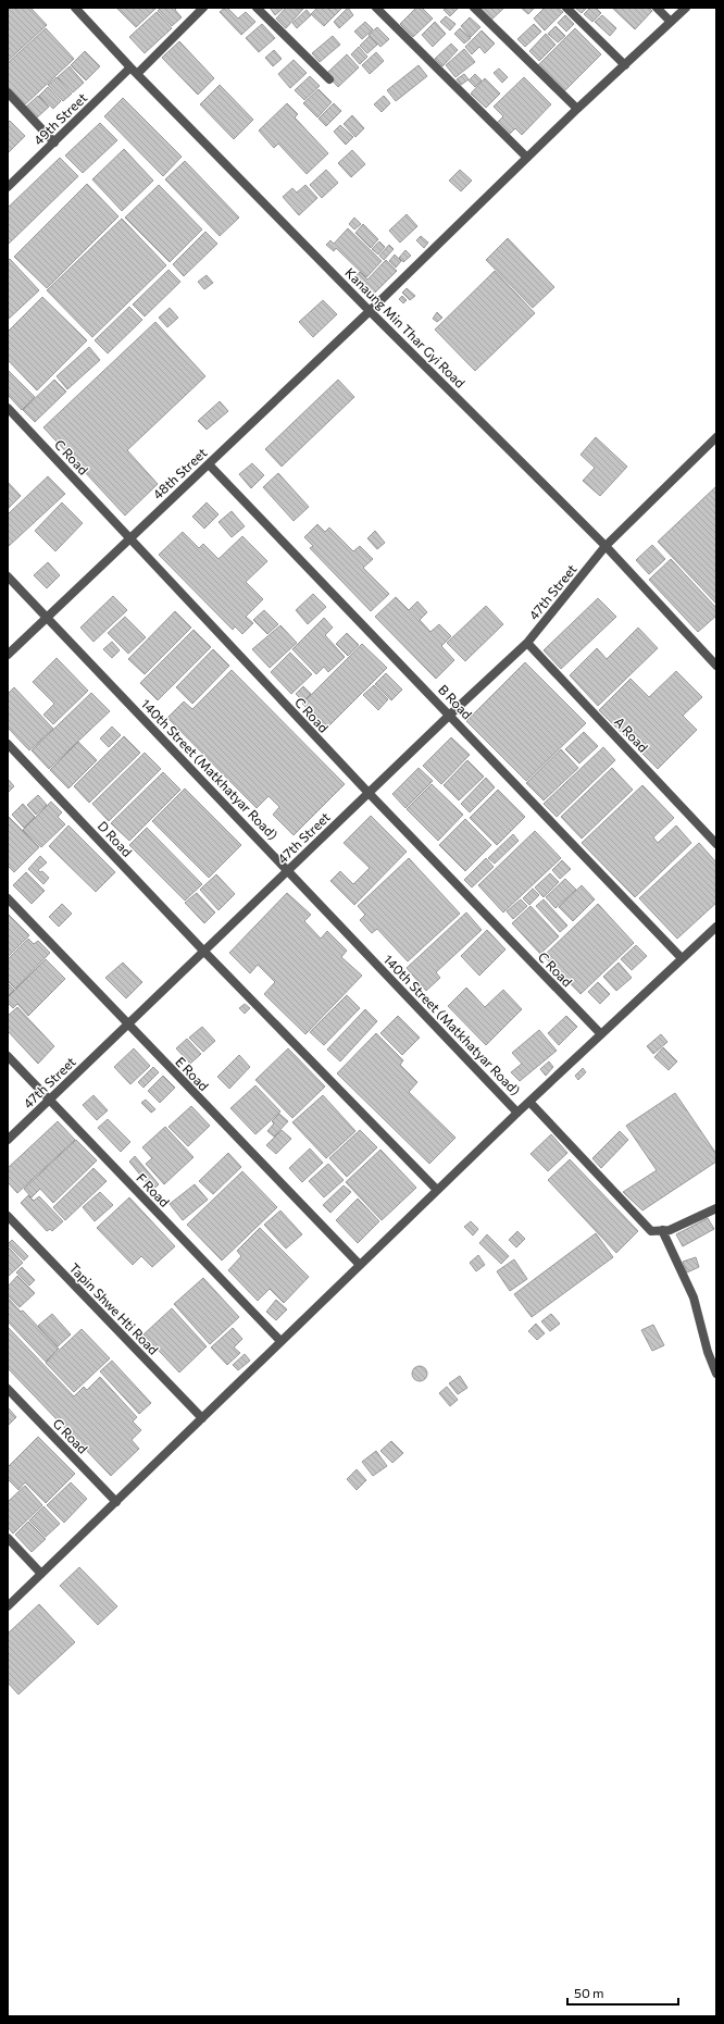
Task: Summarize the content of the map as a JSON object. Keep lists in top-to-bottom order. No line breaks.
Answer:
{"streets":{"street":["49th Street","Kanaung Min Thar Gyi Road","C Road","48th Street","47th Street","B Road","A Road","140th Street (Matkhatyar Road)","D Road","E Road","F Road","Tapin Shwe Hti Road","G Road"]},"crossings":[["49th Street","Kanaung Min Thar Gyi Road"],["Kanaung Min Thar Gyi Road","48th Street"],["Kanaung Min Thar Gyi Road","47th Street"],["C Road","48th Street"],["C Road","47th Street"],["48th Street","B Road"],["48th Street","140th Street (Matkhatyar Road)"],["47th Street","B Road"],["47th Street","A Road"],["47th Street","140th Street (Matkhatyar Road)"],["47th Street","D Road"],["47th Street","E Road"],["47th Street","F Road"]],"scale_bar":"50 m"}
